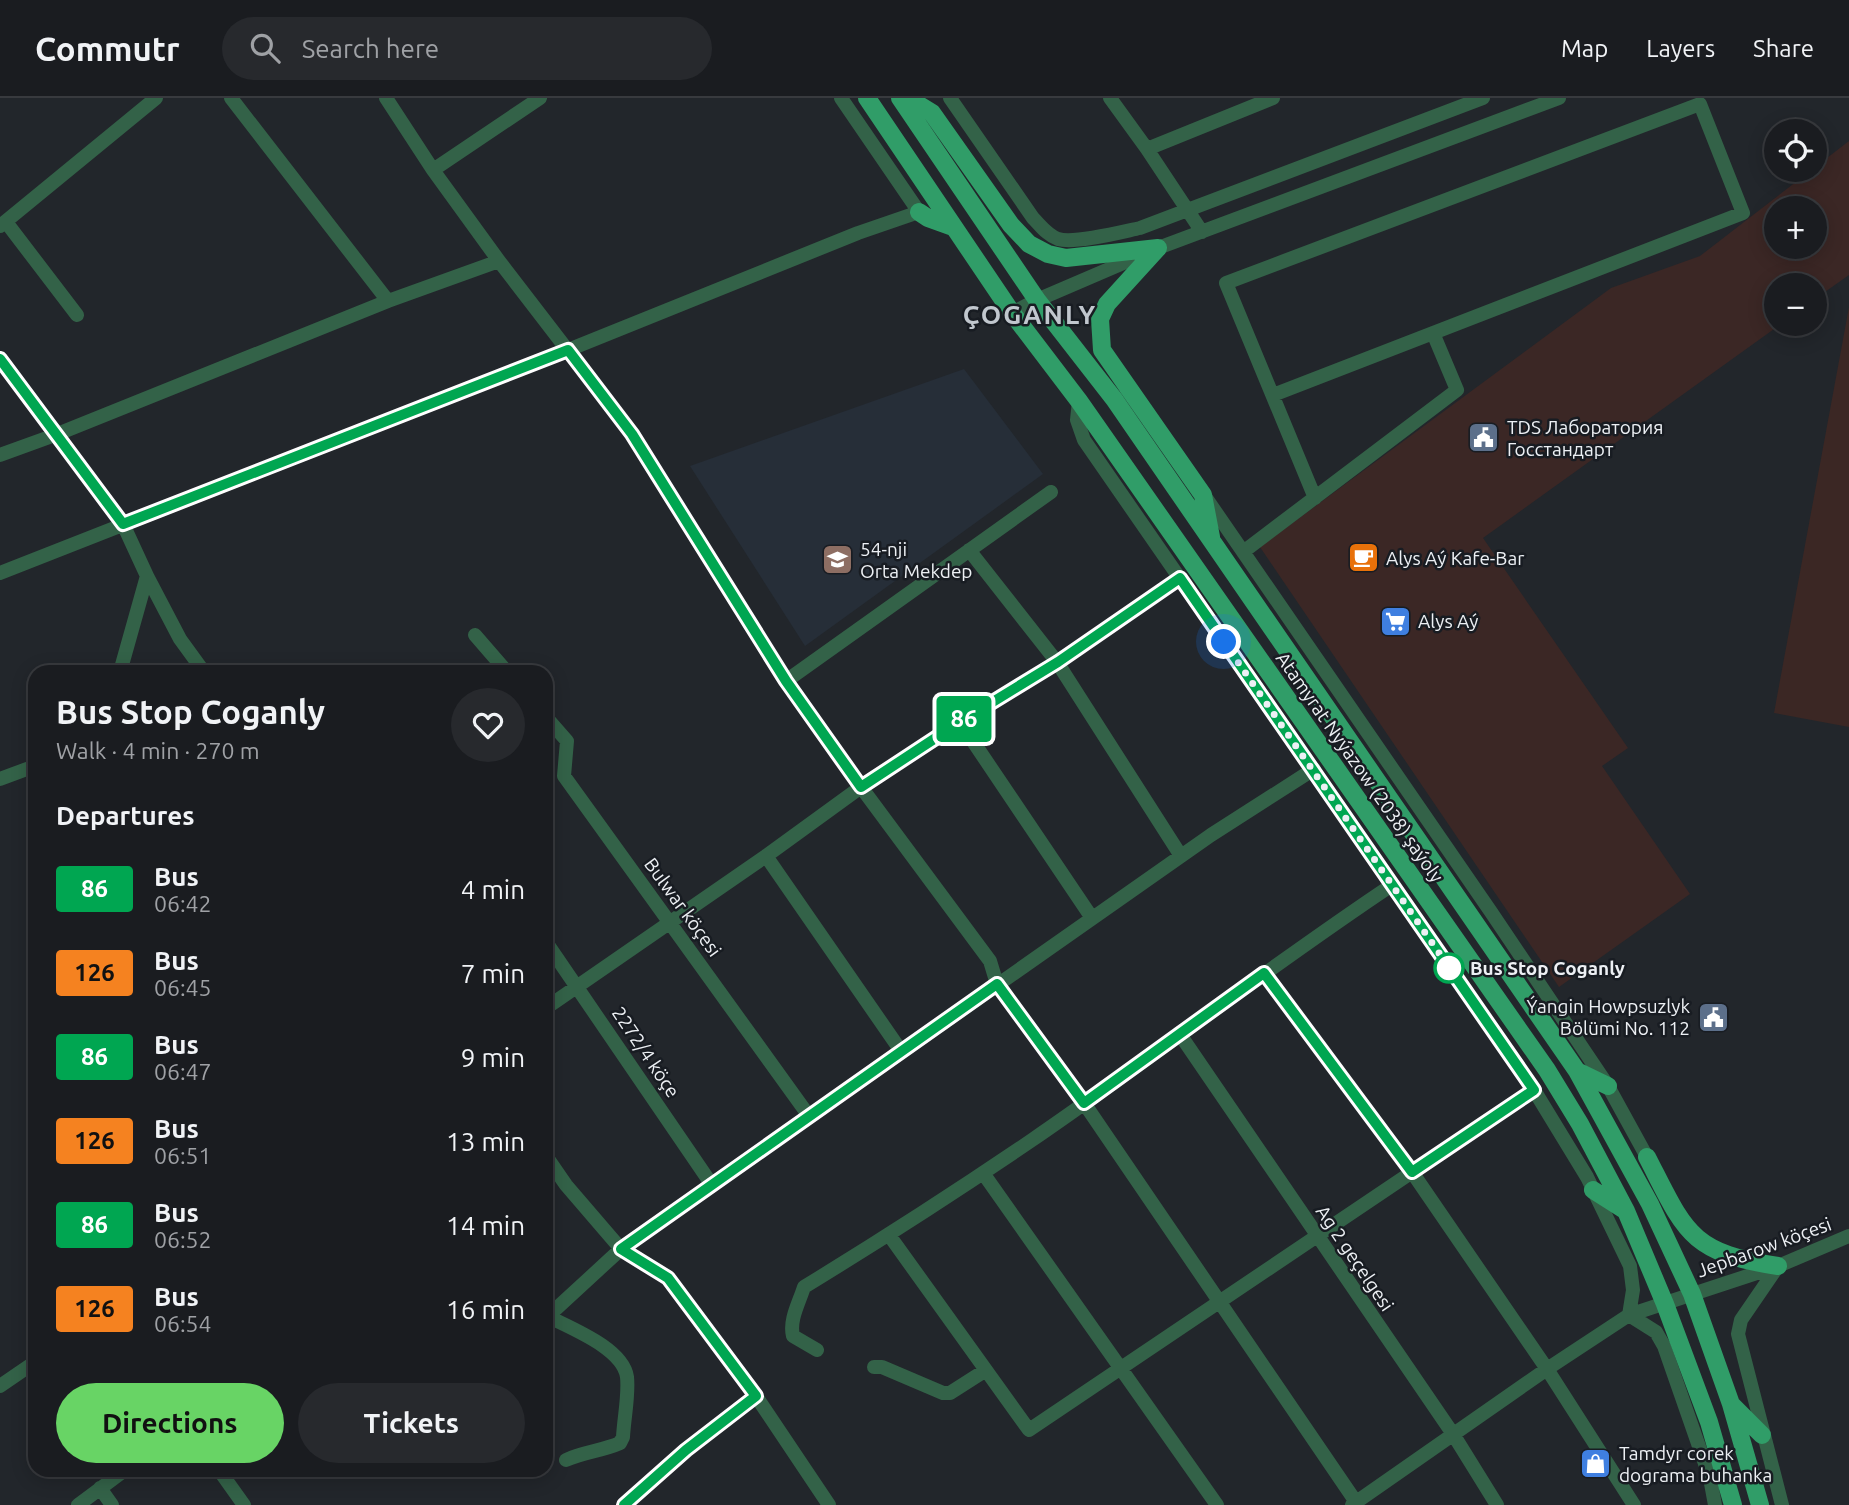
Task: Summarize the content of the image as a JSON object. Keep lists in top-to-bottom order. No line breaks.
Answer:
{"streets":{"main road":["Atamyrat Nyýazow (2038) şaýoly"],"street":["Bulwar köçesi","2272/4 köçe","Jepbarow köçesi","Ag 2 geçelgesi"]},"crossings":[["Atamyrat Nyýazow (2038) şaýoly","Jepbarow köçesi"],["Jepbarow köçesi","Ag 2 geçelgesi"]],"districts":["ÇOGANLY"],"places":{"public building":["TDS Лаборатория Госстандарт","Ýangin Howpsuzlyk Bölümi No. 112"],"cafe":["Alys Aý Kafe-Bar"],"school or university":["54-nji Orta Mekdep"],"supermarket":["Alys Aý"],"other":["Bus Stop Coganly"],"shop":["Tamdyr corek dograma buhanka"]},"lines":["bus line 86"],"page":{"header":"Commutr","search":"Search here","nav":["Map","Layers","Share"],"on_map":"86","map_buttons":["+","−"],"heading":[["Bus Stop Coganly","Walk · 4 min · 270 m"],"Departures"],"list":[{"mark":"86","name":"Bus","note":"06:42","value":"4 min"},{"mark":"126","name":"Bus","note":"06:45","value":"7 min"},{"mark":"86","name":"Bus","note":"06:47","value":"9 min"},{"mark":"126","name":"Bus","note":"06:51","value":"13 min"},{"mark":"86","name":"Bus","note":"06:52","value":"14 min"},{"mark":"126","name":"Bus","note":"06:54","value":"16 min"}],"buttons":["Directions","Tickets"]}}
